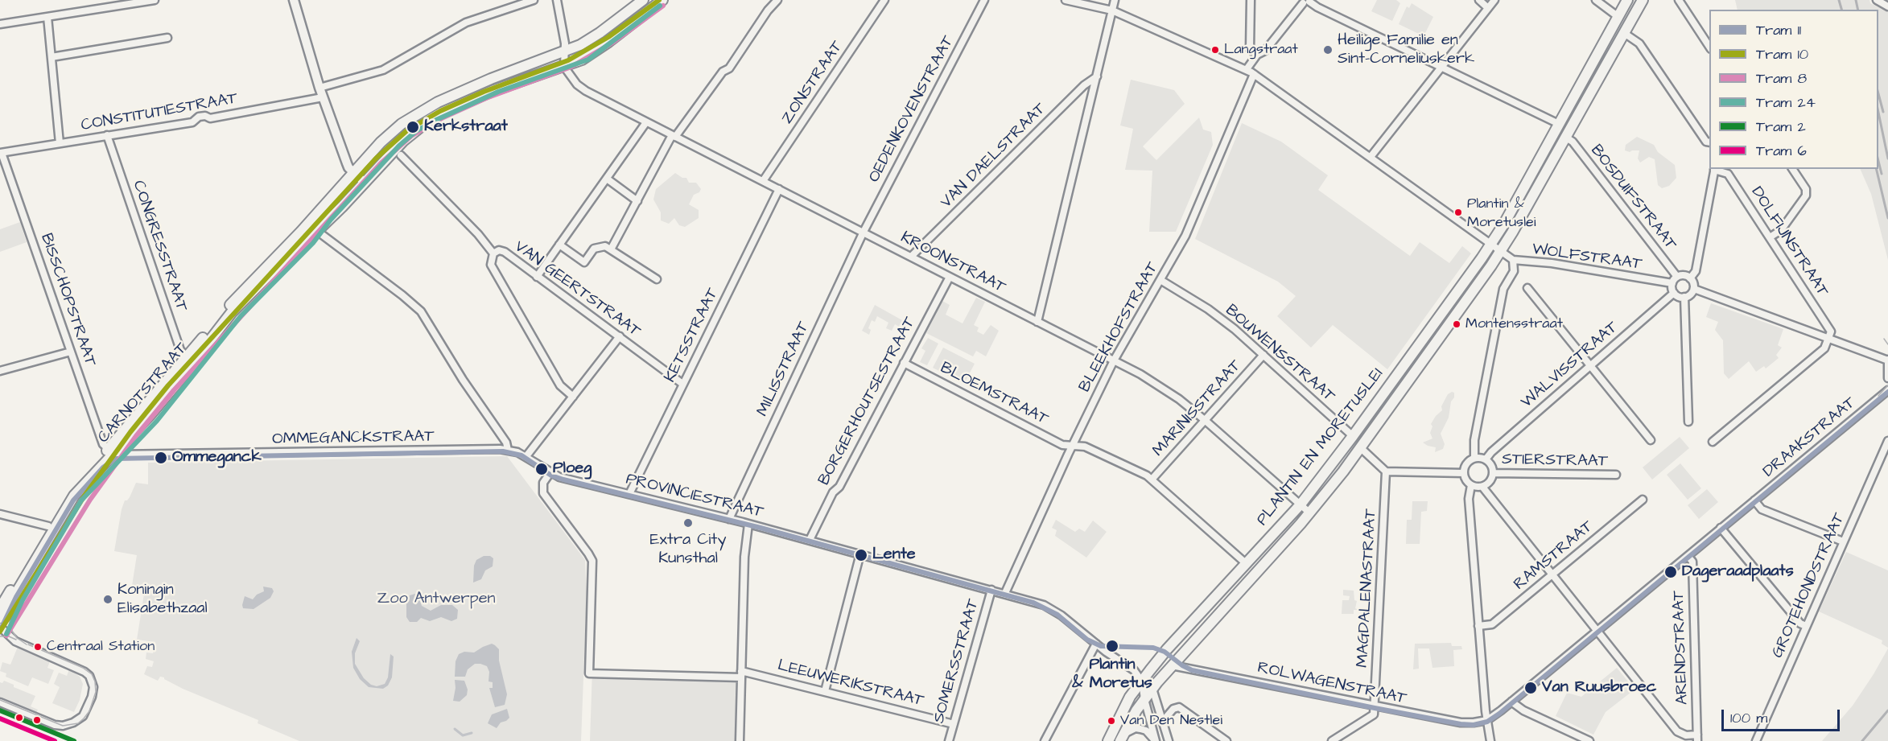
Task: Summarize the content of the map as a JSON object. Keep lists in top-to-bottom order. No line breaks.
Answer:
{"streets":{"main road":["CARNOTSTRAAT","PLANTIN EN MORETUSLEI"],"street":["ZONSTRAAT","OEDENKOVENSTRAAT","CONSTITUTIESTRAAT","VAN DAELSTRAAT","BOSDUIFSTRAAT","DOLFIJNSTRAAT","CONGRESSTRAAT","WOLFSTRAAT","KROONSTRAAT","VAN GEERTSTRAAT","BISSCHOPSTRAAT","BLEEKHOFSTRAAT","KETSSTRAAT","BOUWENSSTRAAT","WALVISSTRAAT","MILISSTRAAT","BLOEMSTRAAT","BORGERHOUTSESTRAAT","MARINISSTRAAT","DRAAKSTRAAT","OMMEGANCKSTRAAT","STIERSTRAAT","PROVINCIESTRAAT","RAMSTRAAT","GROTEHONDSTRAAT","MAGDALENASTRAAT","ARENDSTRAAT","SOMERSSTRAAT","LEEUWERIKSTRAAT","ROLWAGENSTRAAT"]},"crossings":[["ZONSTRAAT","KROONSTRAAT"],["OEDENKOVENSTRAAT","KROONSTRAAT"],["OEDENKOVENSTRAAT","MILISSTRAAT"],["CONSTITUTIESTRAAT","CONGRESSTRAAT"],["CONSTITUTIESTRAAT","BISSCHOPSTRAAT"],["VAN DAELSTRAAT","KROONSTRAAT"],["BOSDUIFSTRAAT","WOLFSTRAAT"],["BOSDUIFSTRAAT","WALVISSTRAAT"],["BOSDUIFSTRAAT","PLANTIN EN MORETUSLEI"],["CONGRESSTRAAT","CARNOTSTRAAT"],["WOLFSTRAAT","WALVISSTRAAT"],["WOLFSTRAAT","PLANTIN EN MORETUSLEI"],["KROONSTRAAT","BLEEKHOFSTRAAT"],["KROONSTRAAT","KETSSTRAAT"],["KROONSTRAAT","MILISSTRAAT"],["KROONSTRAAT","CARNOTSTRAAT"],["KROONSTRAAT","BORGERHOUTSESTRAAT"],["KROONSTRAAT","MARINISSTRAAT"],["KROONSTRAAT","PLANTIN EN MORETUSLEI"],["VAN GEERTSTRAAT","KETSSTRAAT"],["BISSCHOPSTRAAT","CARNOTSTRAAT"],["BISSCHOPSTRAAT","OMMEGANCKSTRAAT"],["BLEEKHOFSTRAAT","BOUWENSSTRAAT"],["BLEEKHOFSTRAAT","BLOEMSTRAAT"],["BLEEKHOFSTRAAT","PROVINCIESTRAAT"],["KETSSTRAAT","PROVINCIESTRAAT"],["BOUWENSSTRAAT","MARINISSTRAAT"],["BOUWENSSTRAAT","PLANTIN EN MORETUSLEI"],["WALVISSTRAAT","STIERSTRAAT"],["MILISSTRAAT","PROVINCIESTRAAT"],["CARNOTSTRAAT","OMMEGANCKSTRAAT"],["BLOEMSTRAAT","BORGERHOUTSESTRAAT"],["BLOEMSTRAAT","MARINISSTRAAT"],["BLOEMSTRAAT","PLANTIN EN MORETUSLEI"],["BORGERHOUTSESTRAAT","PROVINCIESTRAAT"],["OMMEGANCKSTRAAT","PROVINCIESTRAAT"],["PLANTIN EN MORETUSLEI","PROVINCIESTRAAT"],["PLANTIN EN MORETUSLEI","ROLWAGENSTRAAT"],["PROVINCIESTRAAT","SOMERSSTRAAT"],["PROVINCIESTRAAT","LEEUWERIKSTRAAT"],["MAGDALENASTRAAT","ROLWAGENSTRAAT"],["SOMERSSTRAAT","LEEUWERIKSTRAAT"]],"parks":["Zoo Antwerpen"],"places":["Langstraat","Heilige Familie en Sint-Corneliuskerk","Kerkstraat","Plantin & Moretuslei","Montensstraat","Ommeganck","Ploeg","Extra City Kunsthal","Lente","Dageraadplaats","Koningin Elisabethzaal","Plantin & Moretus","Centraal Station","Van Ruusbroec","Van Den Nestlei"],"lines":["tram line 10","tram line 8","tram line 24","tram line 11","tram line 2","tram line 6"],"legend":["Tram 11","Tram 10","Tram 8","Tram 24","Tram 2","Tram 6"],"scale_bar":"100 m"}
